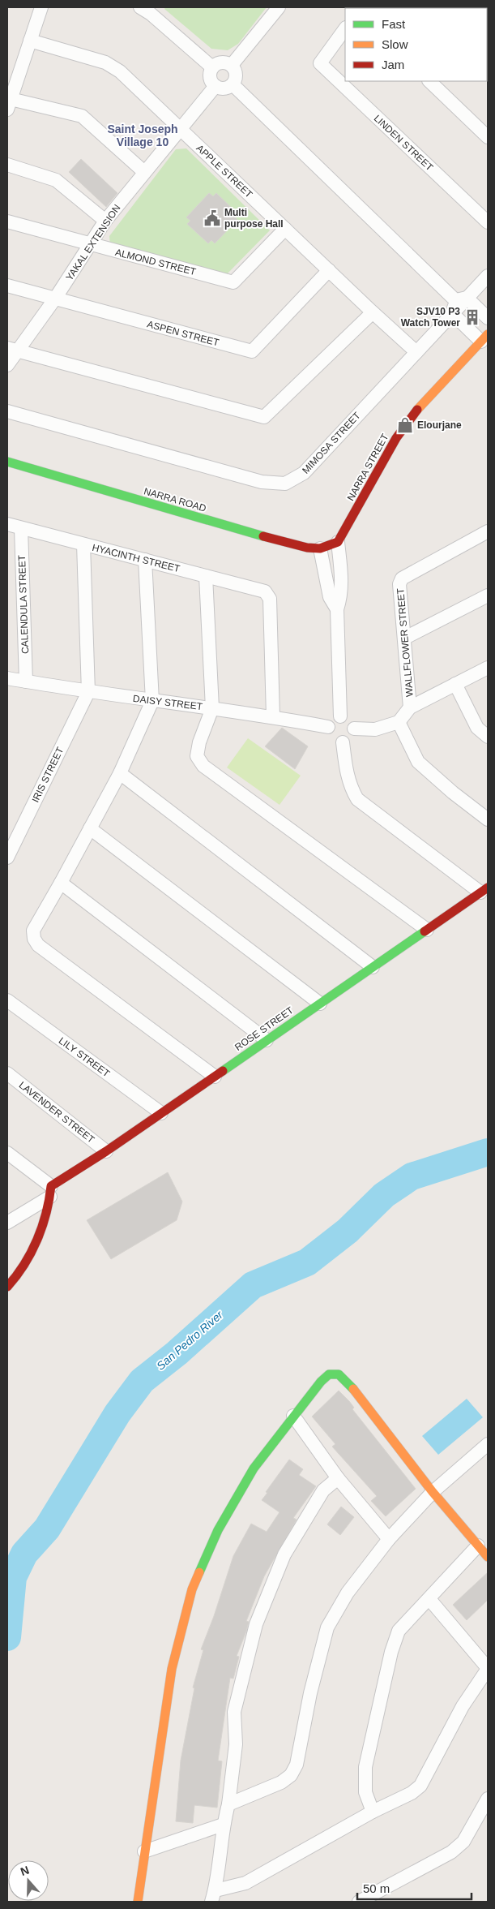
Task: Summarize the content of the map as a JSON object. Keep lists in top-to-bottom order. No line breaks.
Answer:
{"streets":{"street":["LINDEN STREET","APPLE STREET","YAKAL EXTENSION","ALMOND STREET","ASPEN STREET","MIMOSA STREET","NARRA STREET","NARRA ROAD","HYACINTH STREET","CALENDULA STREET","WALLFLOWER STREET","DAISY STREET","IRIS STREET","ROSE STREET","LILY STREET","LAVENDER STREET"]},"crossings":[["APPLE STREET","YAKAL EXTENSION"],["APPLE STREET","ALMOND STREET"],["APPLE STREET","ASPEN STREET"],["APPLE STREET","MIMOSA STREET"],["YAKAL EXTENSION","ALMOND STREET"],["YAKAL EXTENSION","ASPEN STREET"],["NARRA STREET","NARRA ROAD"],["HYACINTH STREET","CALENDULA STREET"],["HYACINTH STREET","DAISY STREET"],["CALENDULA STREET","DAISY STREET"],["DAISY STREET","IRIS STREET"],["ROSE STREET","LILY STREET"],["ROSE STREET","LAVENDER STREET"]],"districts":["Saint Joseph Village 10"],"water":["San Pedro River"],"places":{"public building":["Multi purpose Hall"],"building":["SJV10 P3 Watch Tower"],"shop":["Elourjane"]},"legend":["Fast","Slow","Jam"],"scale_bar":"50 m","north":"top"}
